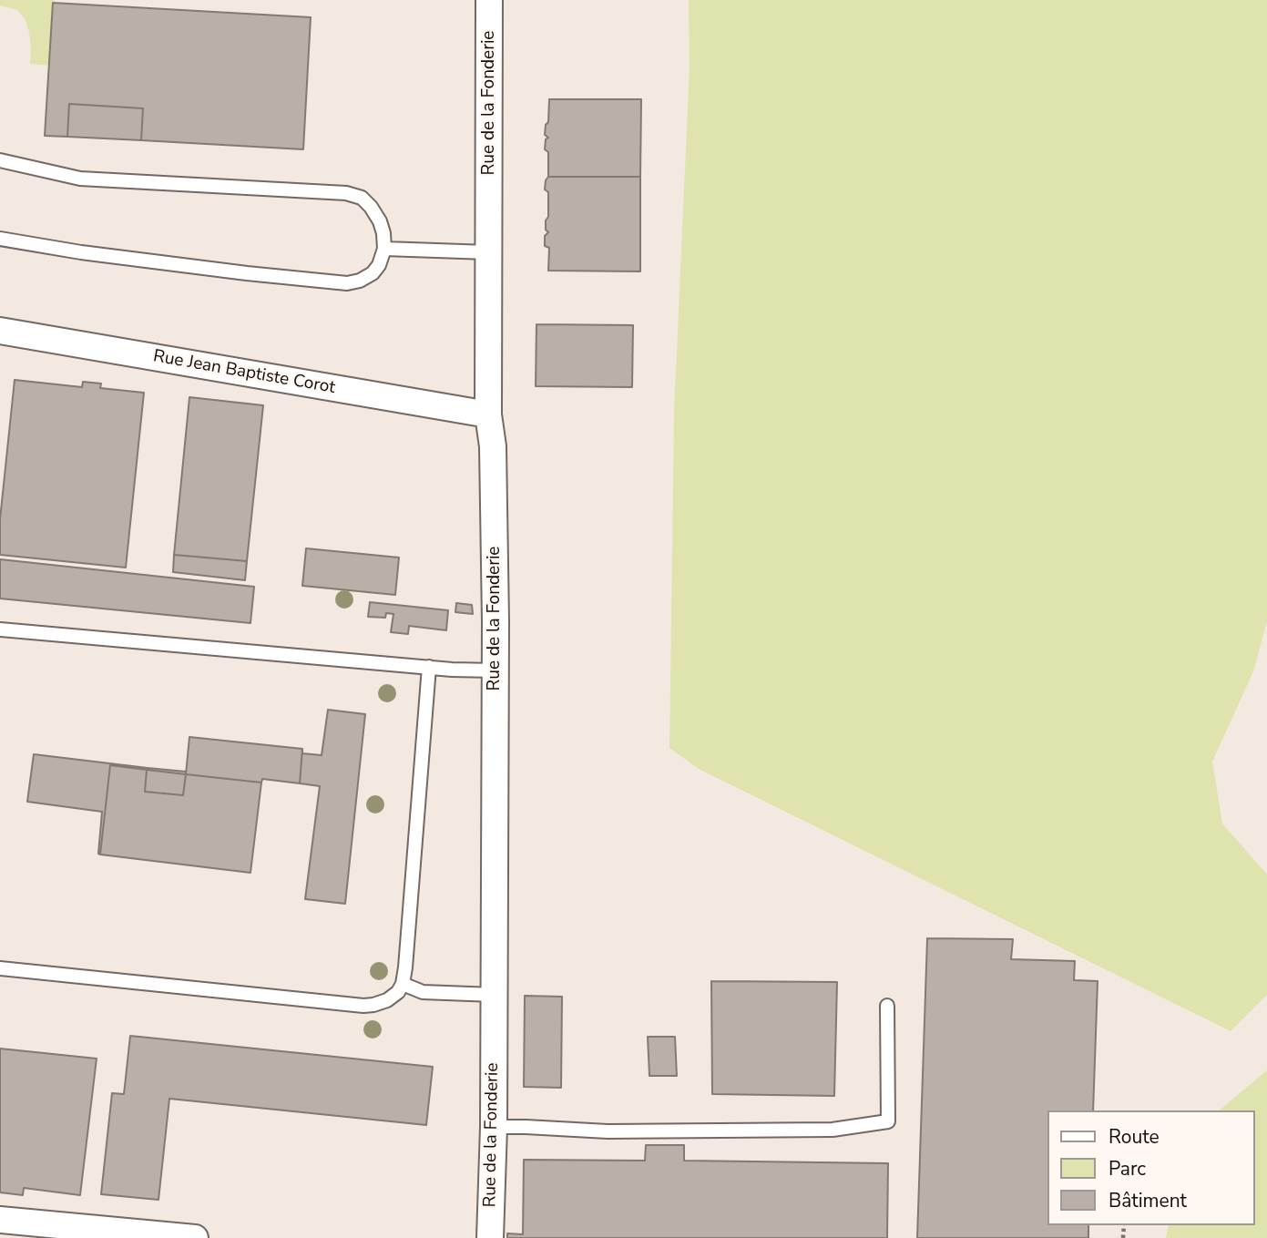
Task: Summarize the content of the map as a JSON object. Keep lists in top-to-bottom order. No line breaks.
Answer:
{"streets":{"street":["Rue de la Fonderie","Rue Jean Baptiste Corot"]},"crossings":[["Rue de la Fonderie","Rue Jean Baptiste Corot"]],"legend":["Route","Parc","Bâtiment"]}
